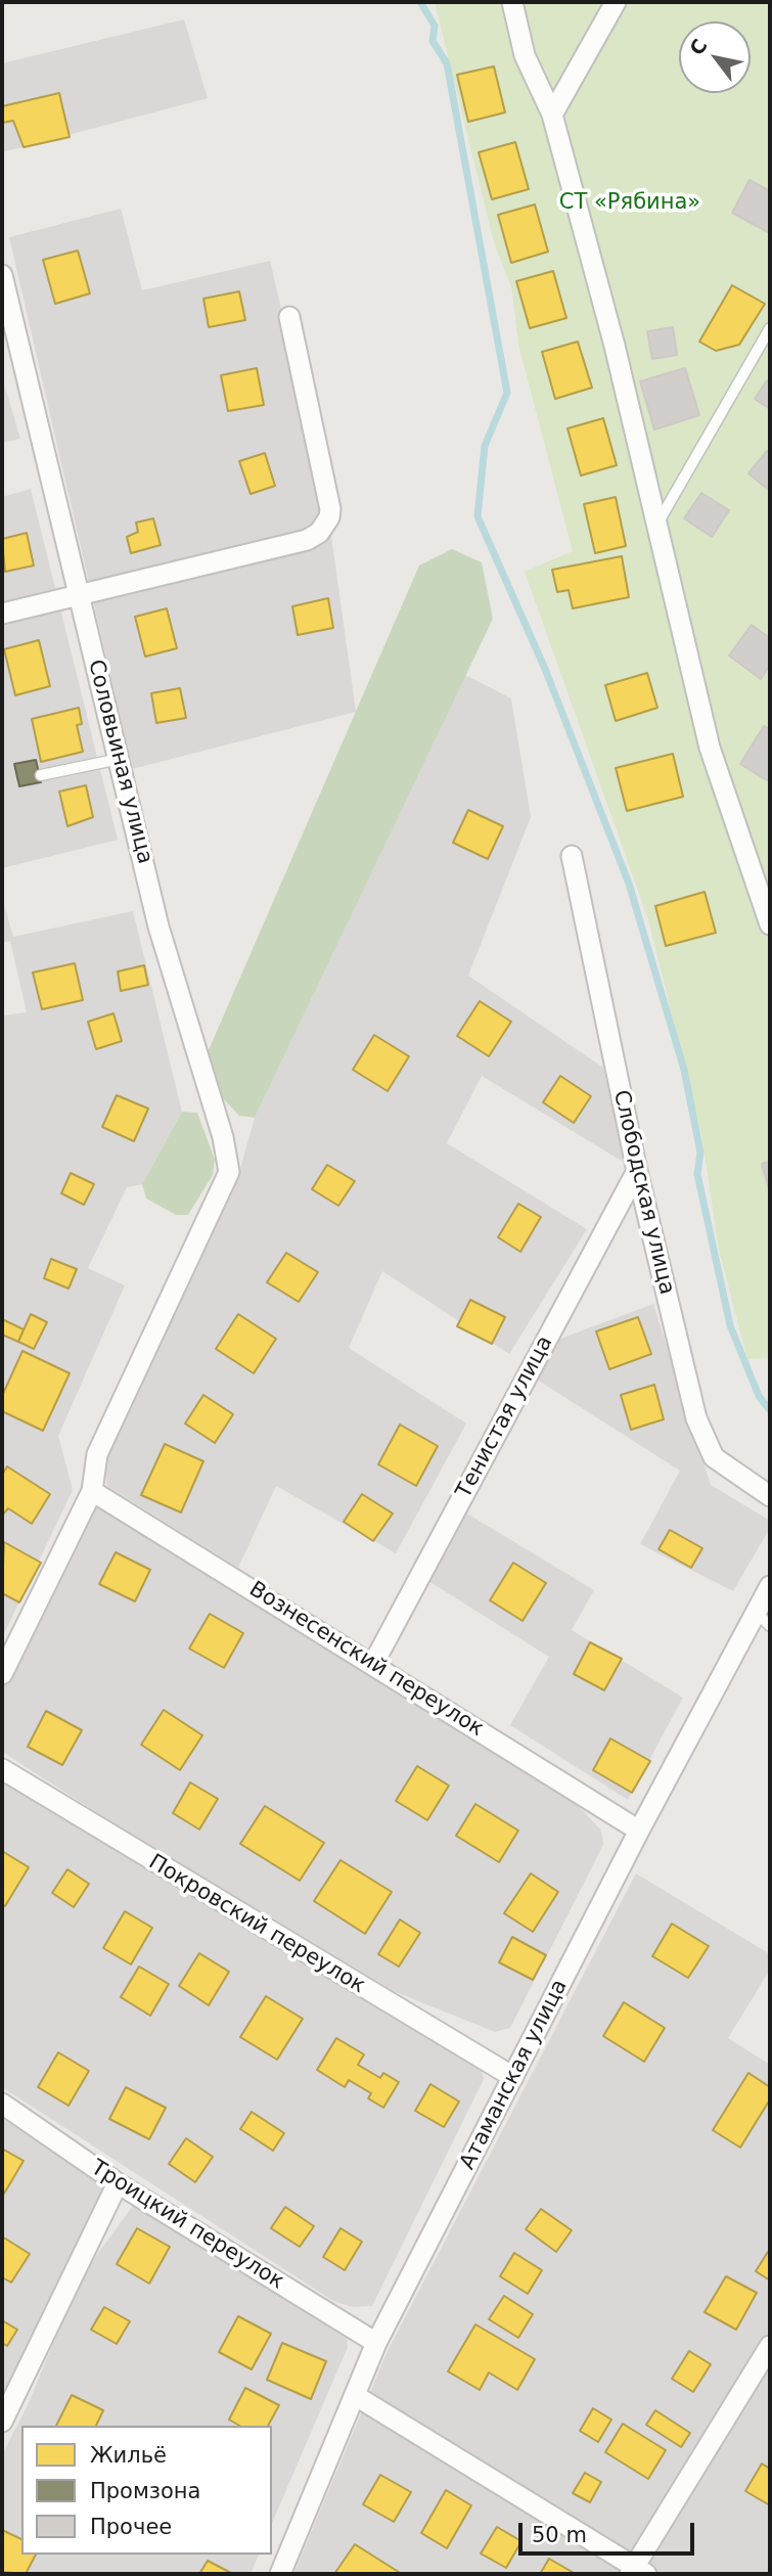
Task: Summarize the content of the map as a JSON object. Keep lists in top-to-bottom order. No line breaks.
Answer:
{"streets":{"street":["Соловьиная улица","Слободская улица","Тенистая улица","Вознесенский переулок","Покровский переулок","Атаманская улица","Троицкий переулок"]},"crossings":[["Соловьиная улица","Вознесенский переулок"],["Слободская улица","Тенистая улица"],["Тенистая улица","Вознесенский переулок"],["Вознесенский переулок","Атаманская улица"],["Покровский переулок","Атаманская улица"],["Атаманская улица","Троицкий переулок"]],"parks":["СТ «Рябина»"],"legend":["Жильё","Промзона","Прочее"],"scale_bar":"50 m","north":"top left"}
